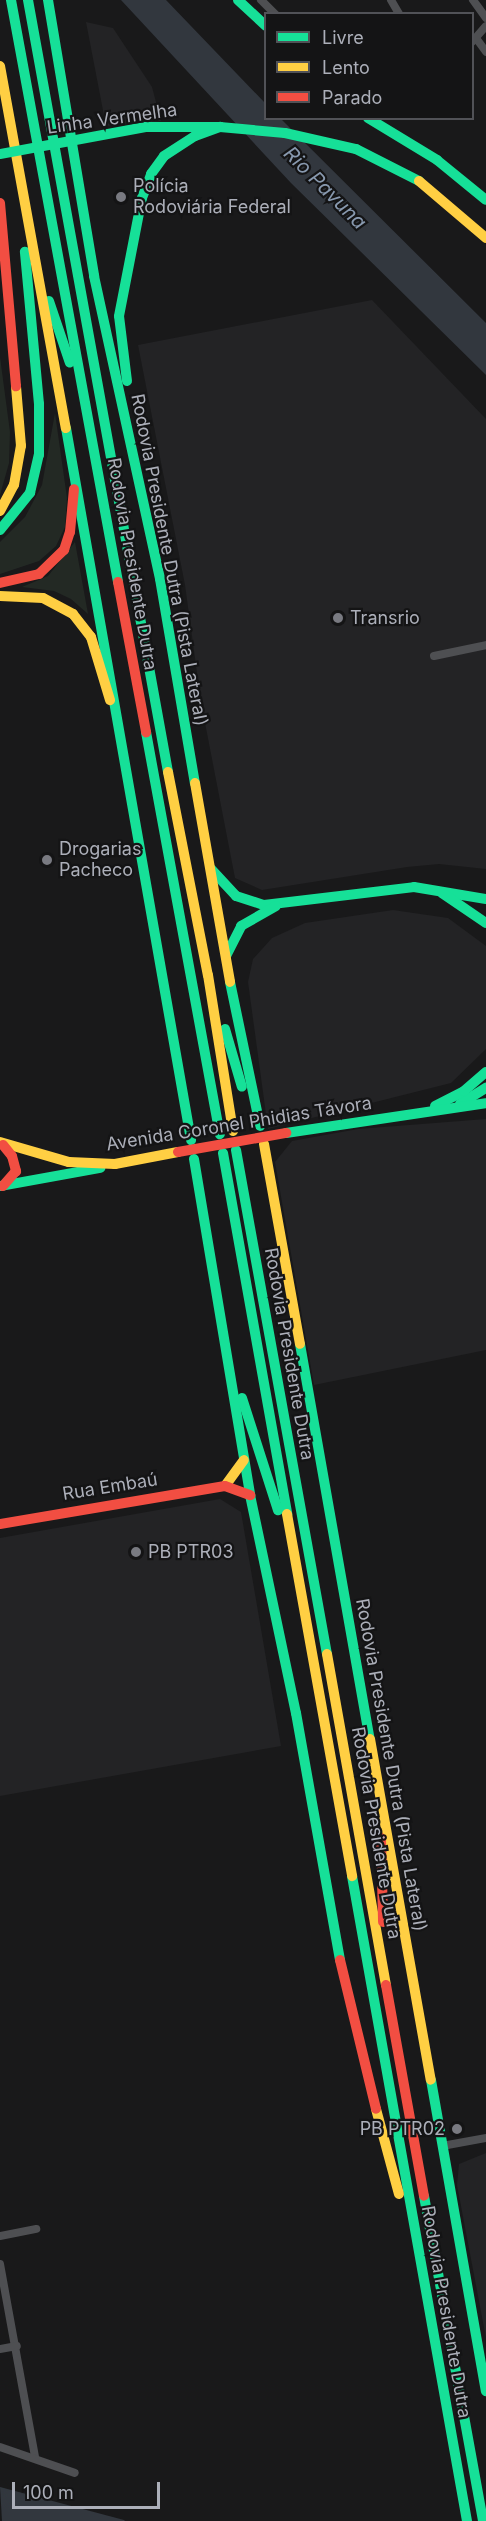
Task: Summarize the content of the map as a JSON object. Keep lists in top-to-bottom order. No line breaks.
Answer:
{"streets":{"main road":["Linha Vermelha","Rodovia Presidente Dutra (Pista Lateral)","Rodovia Presidente Dutra","Avenida Coronel Phidias Távora","Rua Embaú"]},"crossings":[["Rodovia Presidente Dutra (Pista Lateral)","Rodovia Presidente Dutra"]],"water":["Rio Pavuna"],"places":["Polícia Rodoviária Federal","Transrio","Drogarias Pacheco","PB PTR03","PB PTR02"],"legend":["Livre","Lento","Parado"],"scale_bar":"100 m"}
